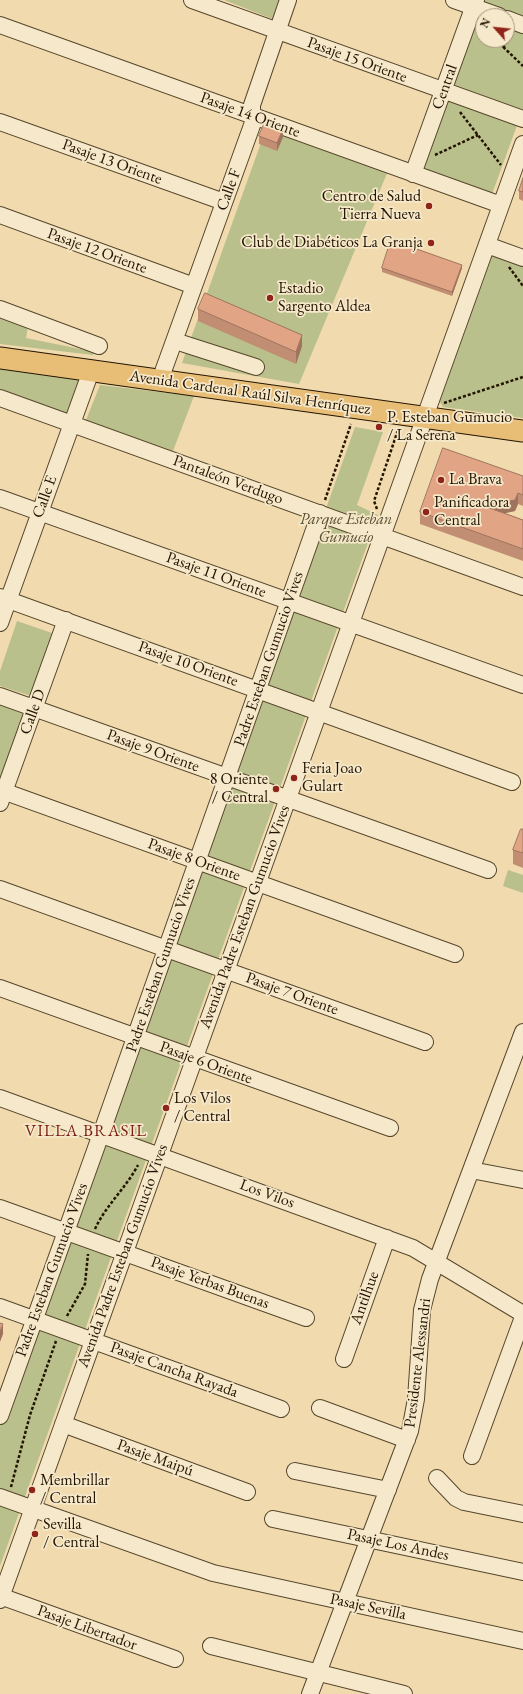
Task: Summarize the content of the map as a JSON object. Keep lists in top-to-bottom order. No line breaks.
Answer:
{"streets":{"main road":["Avenida Cardenal Raúl Silva Henríquez"],"street":["Pasaje 15 Oriente","Central","Pasaje 14 Oriente","Pasaje 13 Oriente","Calle F","Pasaje 12 Oriente","Pantaleón Verdugo","Calle E","Pasaje 11 Oriente","Padre Esteban Gumucio Vives","Pasaje 10 Oriente","Calle D","Pasaje 9 Oriente","Pasaje 8 Oriente","Avenida Padre Esteban Gumucio Vives","Pasaje 7 Oriente","Pasaje 6 Oriente","Los Vilos","Pasaje Yerbas Buenas","Antilhue","Presidente Alessandri","Pasaje Cancha Rayada","Pasaje Maipú","Pasaje Los Andes","Pasaje Sevilla","Pasaje Libertador"]},"crossings":[["Pasaje 15 Oriente","Central"],["Pasaje 15 Oriente","Calle F"],["Central","Pasaje 14 Oriente"],["Pasaje 14 Oriente","Calle F"],["Pasaje 14 Oriente","Avenida Padre Esteban Gumucio Vives"],["Pasaje 13 Oriente","Calle F"],["Calle F","Pasaje 12 Oriente"],["Calle F","Avenida Cardenal Raúl Silva Henríquez"],["Avenida Cardenal Raúl Silva Henríquez","Calle E"],["Avenida Cardenal Raúl Silva Henríquez","Avenida Padre Esteban Gumucio Vives"],["Pantaleón Verdugo","Calle E"],["Pantaleón Verdugo","Padre Esteban Gumucio Vives"],["Pantaleón Verdugo","Avenida Padre Esteban Gumucio Vives"],["Calle E","Pasaje 11 Oriente"],["Calle E","Pasaje 10 Oriente"],["Pasaje 11 Oriente","Padre Esteban Gumucio Vives"],["Pasaje 11 Oriente","Avenida Padre Esteban Gumucio Vives"],["Padre Esteban Gumucio Vives","Pasaje 10 Oriente"],["Padre Esteban Gumucio Vives","Pasaje 9 Oriente"],["Padre Esteban Gumucio Vives","Pasaje 8 Oriente"],["Padre Esteban Gumucio Vives","Pasaje 7 Oriente"],["Padre Esteban Gumucio Vives","Pasaje 6 Oriente"],["Padre Esteban Gumucio Vives","Los Vilos"],["Padre Esteban Gumucio Vives","Pasaje Yerbas Buenas"],["Padre Esteban Gumucio Vives","Pasaje Cancha Rayada"],["Pasaje 10 Oriente","Calle D"],["Pasaje 10 Oriente","Avenida Padre Esteban Gumucio Vives"],["Calle D","Pasaje 9 Oriente"],["Calle D","Pasaje 8 Oriente"],["Pasaje 9 Oriente","Avenida Padre Esteban Gumucio Vives"],["Pasaje 8 Oriente","Avenida Padre Esteban Gumucio Vives"],["Avenida Padre Esteban Gumucio Vives","Pasaje 7 Oriente"],["Avenida Padre Esteban Gumucio Vives","Pasaje 6 Oriente"],["Avenida Padre Esteban Gumucio Vives","Los Vilos"],["Avenida Padre Esteban Gumucio Vives","Pasaje Yerbas Buenas"],["Avenida Padre Esteban Gumucio Vives","Pasaje Cancha Rayada"],["Avenida Padre Esteban Gumucio Vives","Pasaje Maipú"],["Avenida Padre Esteban Gumucio Vives","Pasaje Sevilla"],["Avenida Padre Esteban Gumucio Vives","Pasaje Libertador"],["Los Vilos","Antilhue"],["Los Vilos","Presidente Alessandri"],["Presidente Alessandri","Pasaje Los Andes"],["Presidente Alessandri","Pasaje Sevilla"]],"districts":["VILLA BRASIL"],"parks":["Parque Esteban Gumucio"],"places":["Centro de Salud Tierra Nueva","Club de Diabéticos La Granja","Estadio Sargento Aldea","P. Esteban Gumucio / La Serena","La Brava","Panificadora Central","Feria Joao Gulart","8 Oriente / Central","Los Vilos / Central","Membrillar / Central","Sevilla / Central"],"north":"top left"}
